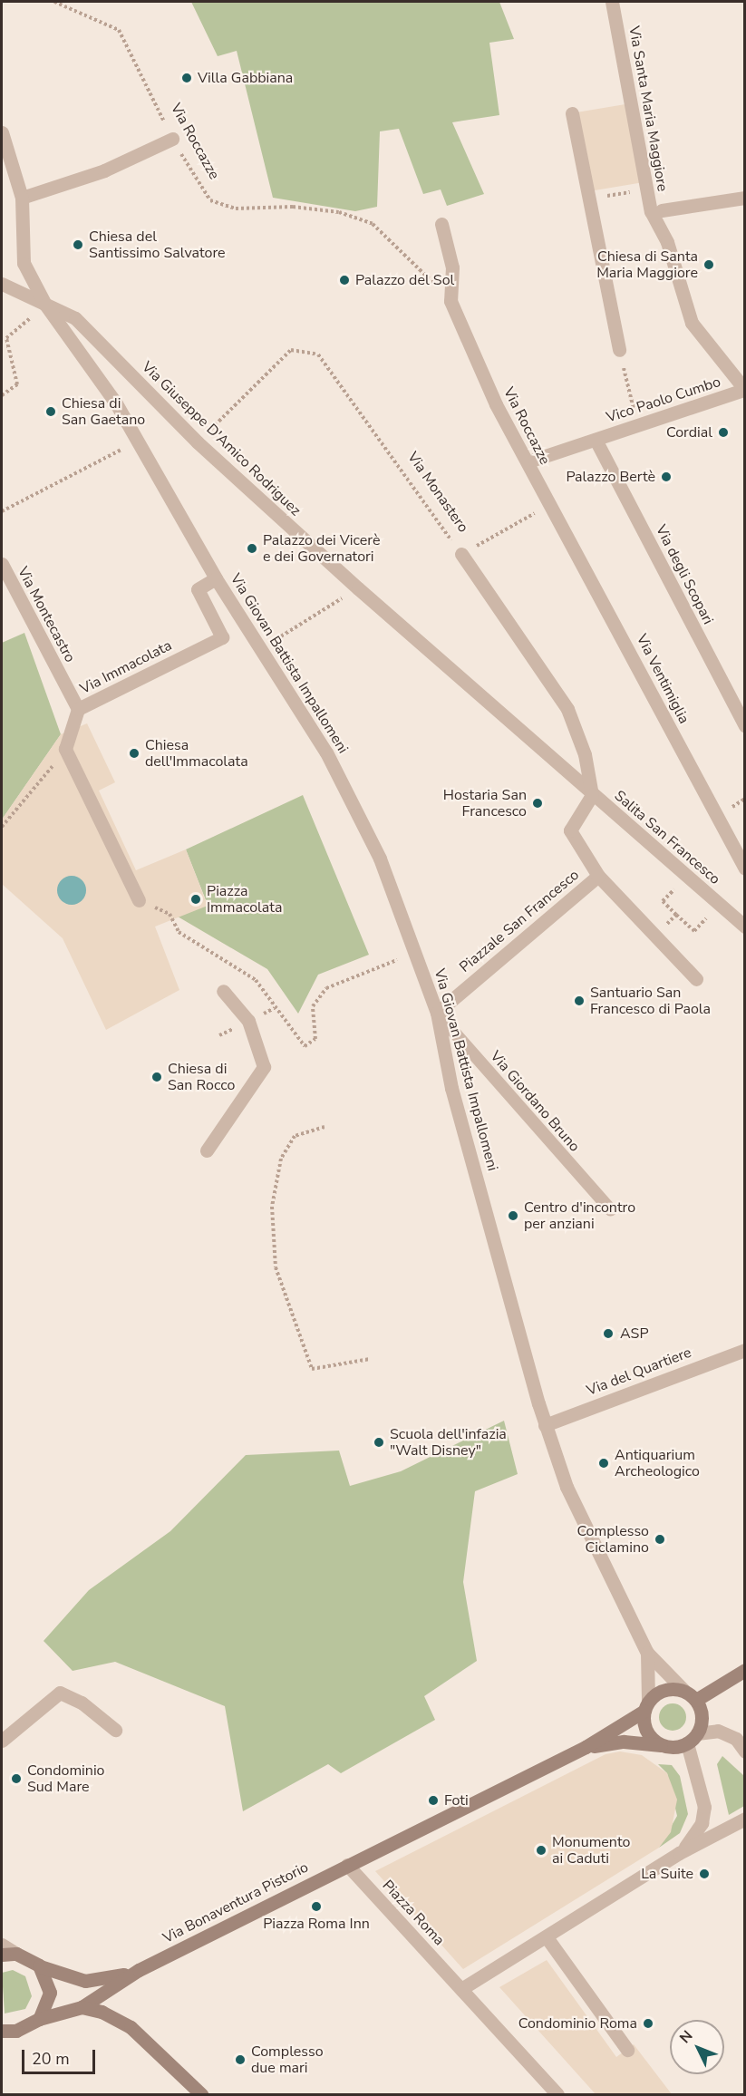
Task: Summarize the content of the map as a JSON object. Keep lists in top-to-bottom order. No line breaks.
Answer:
{"streets":{"main road":["Via Bonaventura Pistorio"],"street":["Via Santa Maria Maggiore","Via Roccazze","Vico Paolo Cumbo","Via Giuseppe D'Amico Rodriguez","Via Monastero","Via degli Scopari","Via Montecastro","Via Giovan Battista Impallomeni","Via Immacolata","Via Ventimiglia","Salita San Francesco","Piazzale San Francesco","Via del Quartiere","Piazza Roma"],"lane":["Via Giordano Bruno"]},"crossings":[["Via Santa Maria Maggiore","Vico Paolo Cumbo"],["Via Roccazze","Via Ventimiglia"],["Vico Paolo Cumbo","Via degli Scopari"],["Via Giuseppe D'Amico Rodriguez","Via Monastero"],["Via Giuseppe D'Amico Rodriguez","Via Giovan Battista Impallomeni"],["Via Giuseppe D'Amico Rodriguez","Salita San Francesco"],["Via Giuseppe D'Amico Rodriguez","Piazzale San Francesco"],["Via Monastero","Salita San Francesco"],["Via Monastero","Piazzale San Francesco"],["Via Montecastro","Via Immacolata"],["Via Giovan Battista Impallomeni","Via Immacolata"],["Via Giovan Battista Impallomeni","Piazzale San Francesco"],["Via Giovan Battista Impallomeni","Via Giordano Bruno"],["Via Giovan Battista Impallomeni","Via del Quartiere"],["Salita San Francesco","Piazzale San Francesco"],["Piazzale San Francesco","Via Giordano Bruno"],["Via Bonaventura Pistorio","Piazza Roma"]],"places":["Villa Gabbiana","Chiesa del Santissimo Salvatore","Chiesa di Santa Maria Maggiore","Palazzo del Sol","Chiesa di San Gaetano","Cordial","Palazzo Bertè","Palazzo dei Vicerè e dei Governatori","Chiesa dell'Immacolata","Hostaria San Francesco","Piazza Immacolata","Santuario San Francesco di Paola","Chiesa di San Rocco","Centro d'incontro per anziani","ASP","Scuola dell'infazia \"Walt Disney\"","Antiquarium Archeologico","Complesso Ciclamino","Condominio Sud Mare","Foti","Monumento ai Caduti","La Suite","Piazza Roma Inn","Condominio Roma","Complesso due mari"],"scale_bar":"20 m","north":"top left"}
